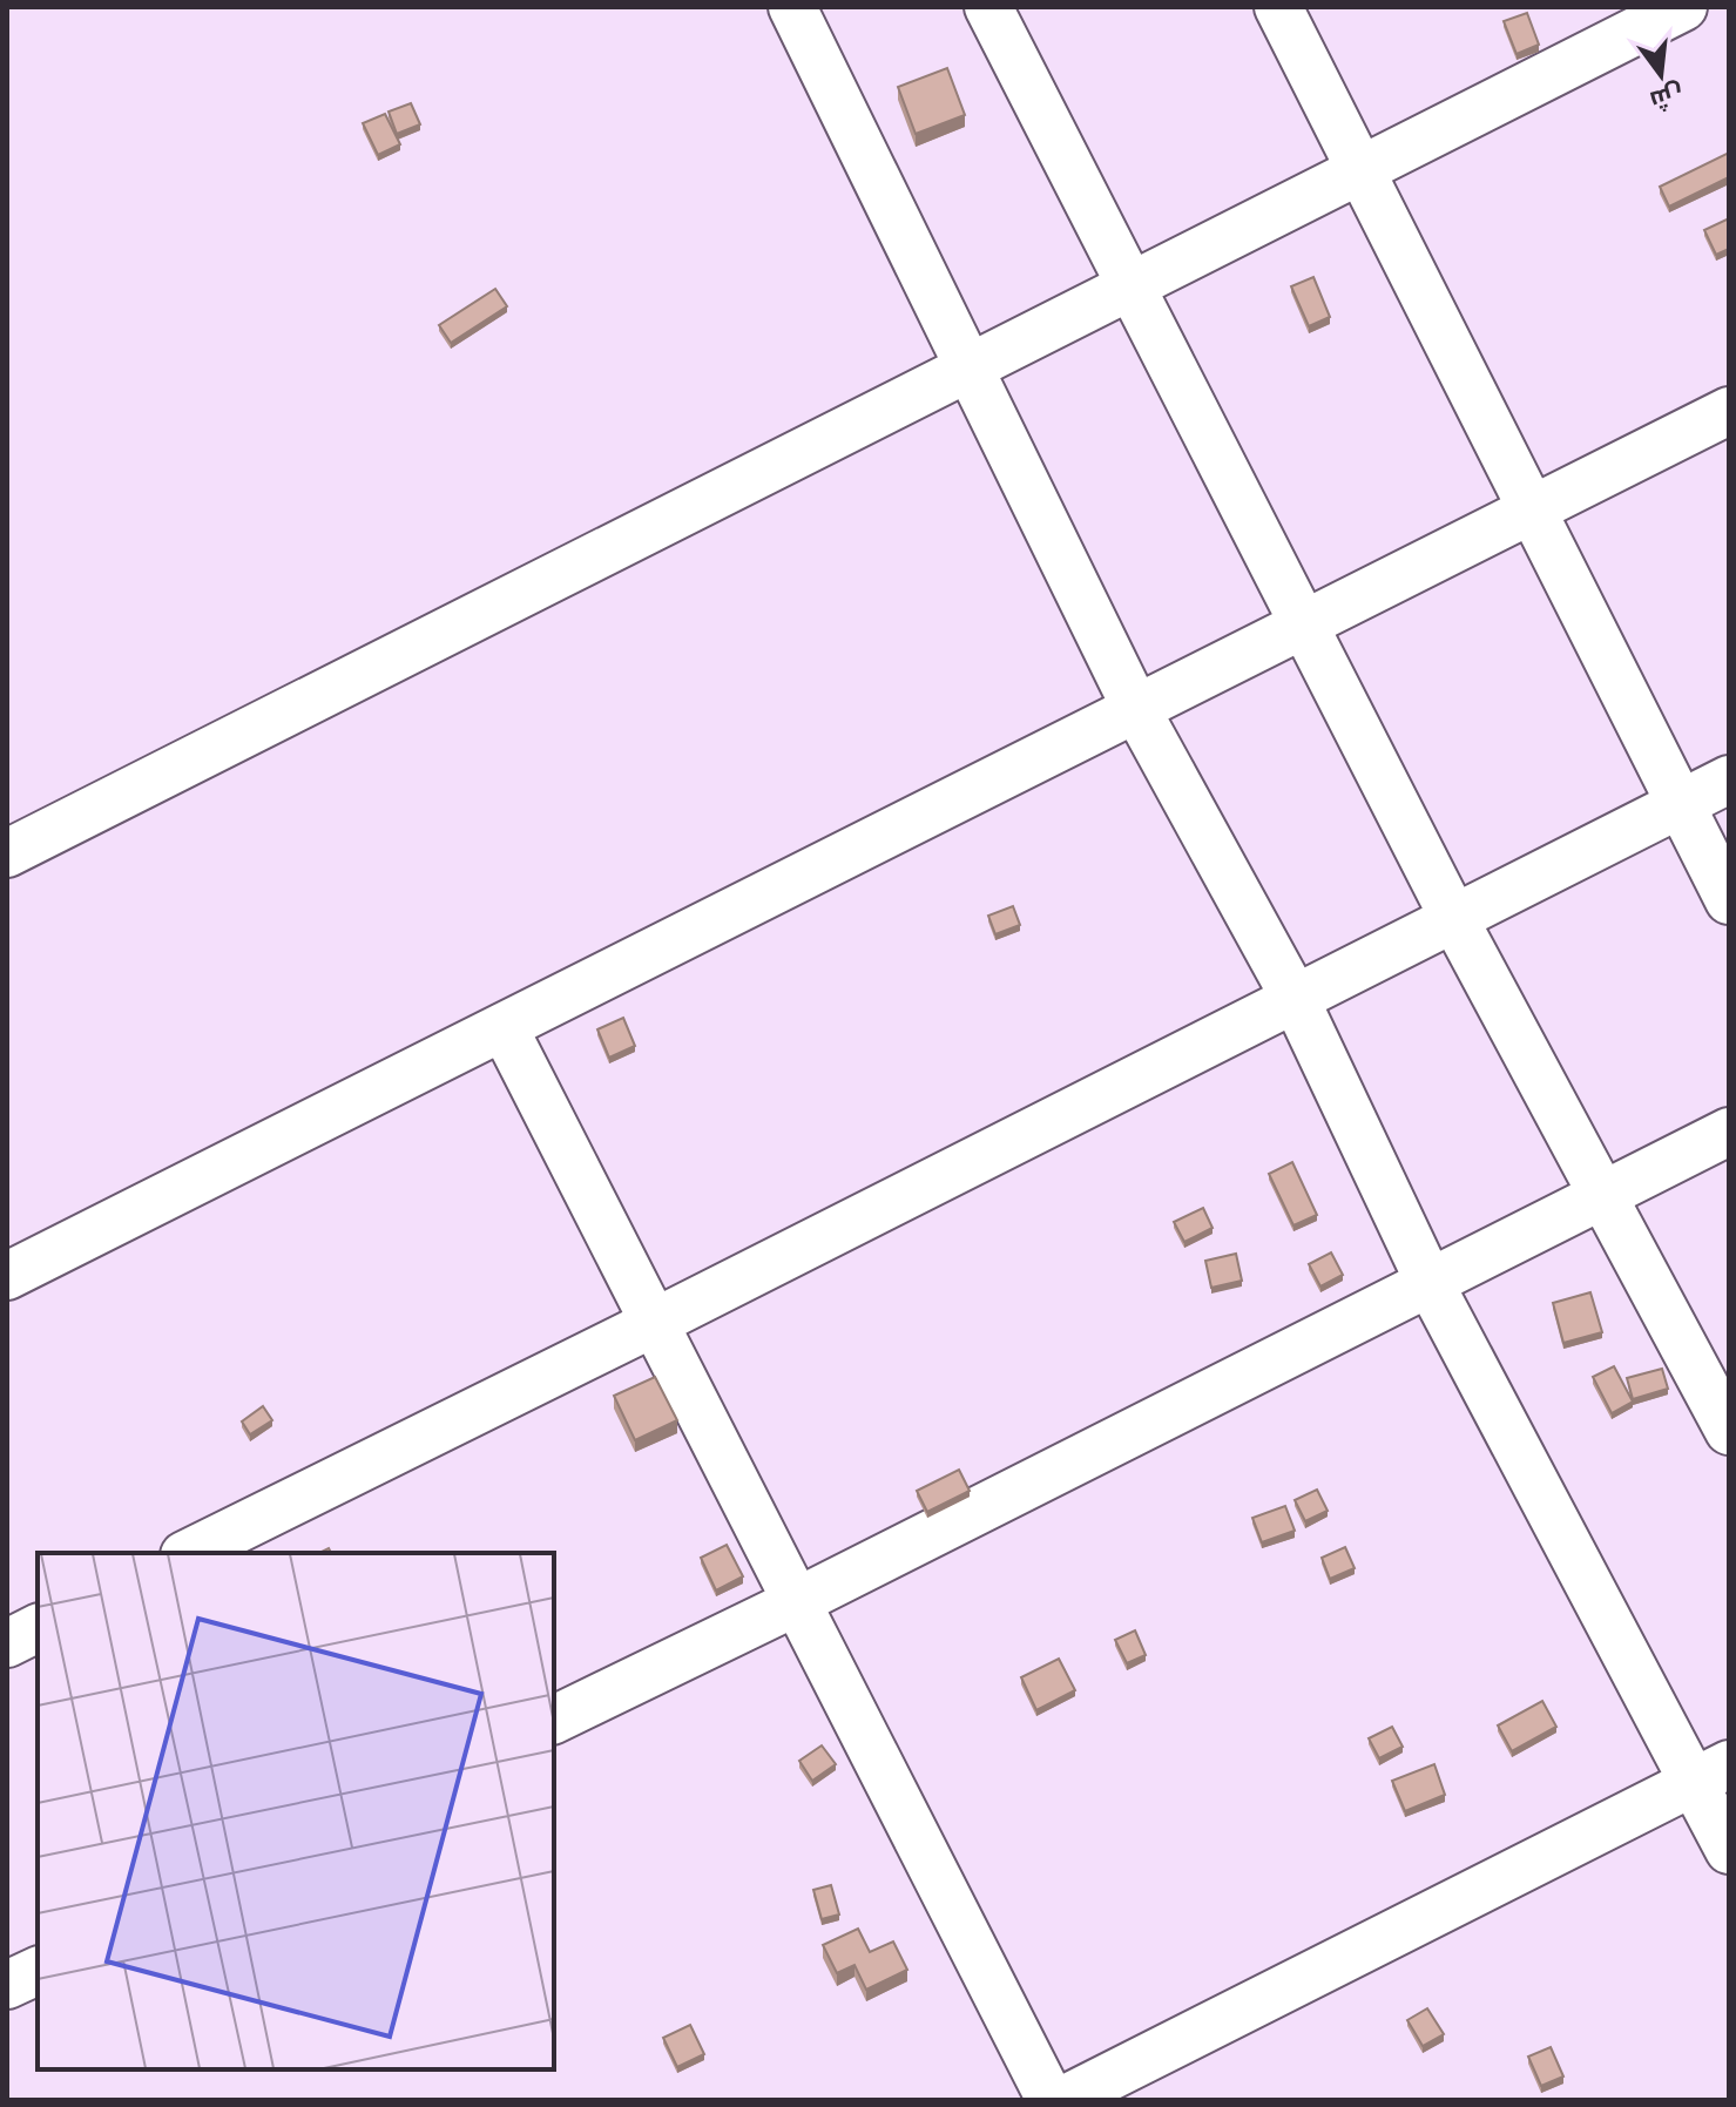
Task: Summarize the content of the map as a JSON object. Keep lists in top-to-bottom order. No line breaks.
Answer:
{"north":"bottom"}
